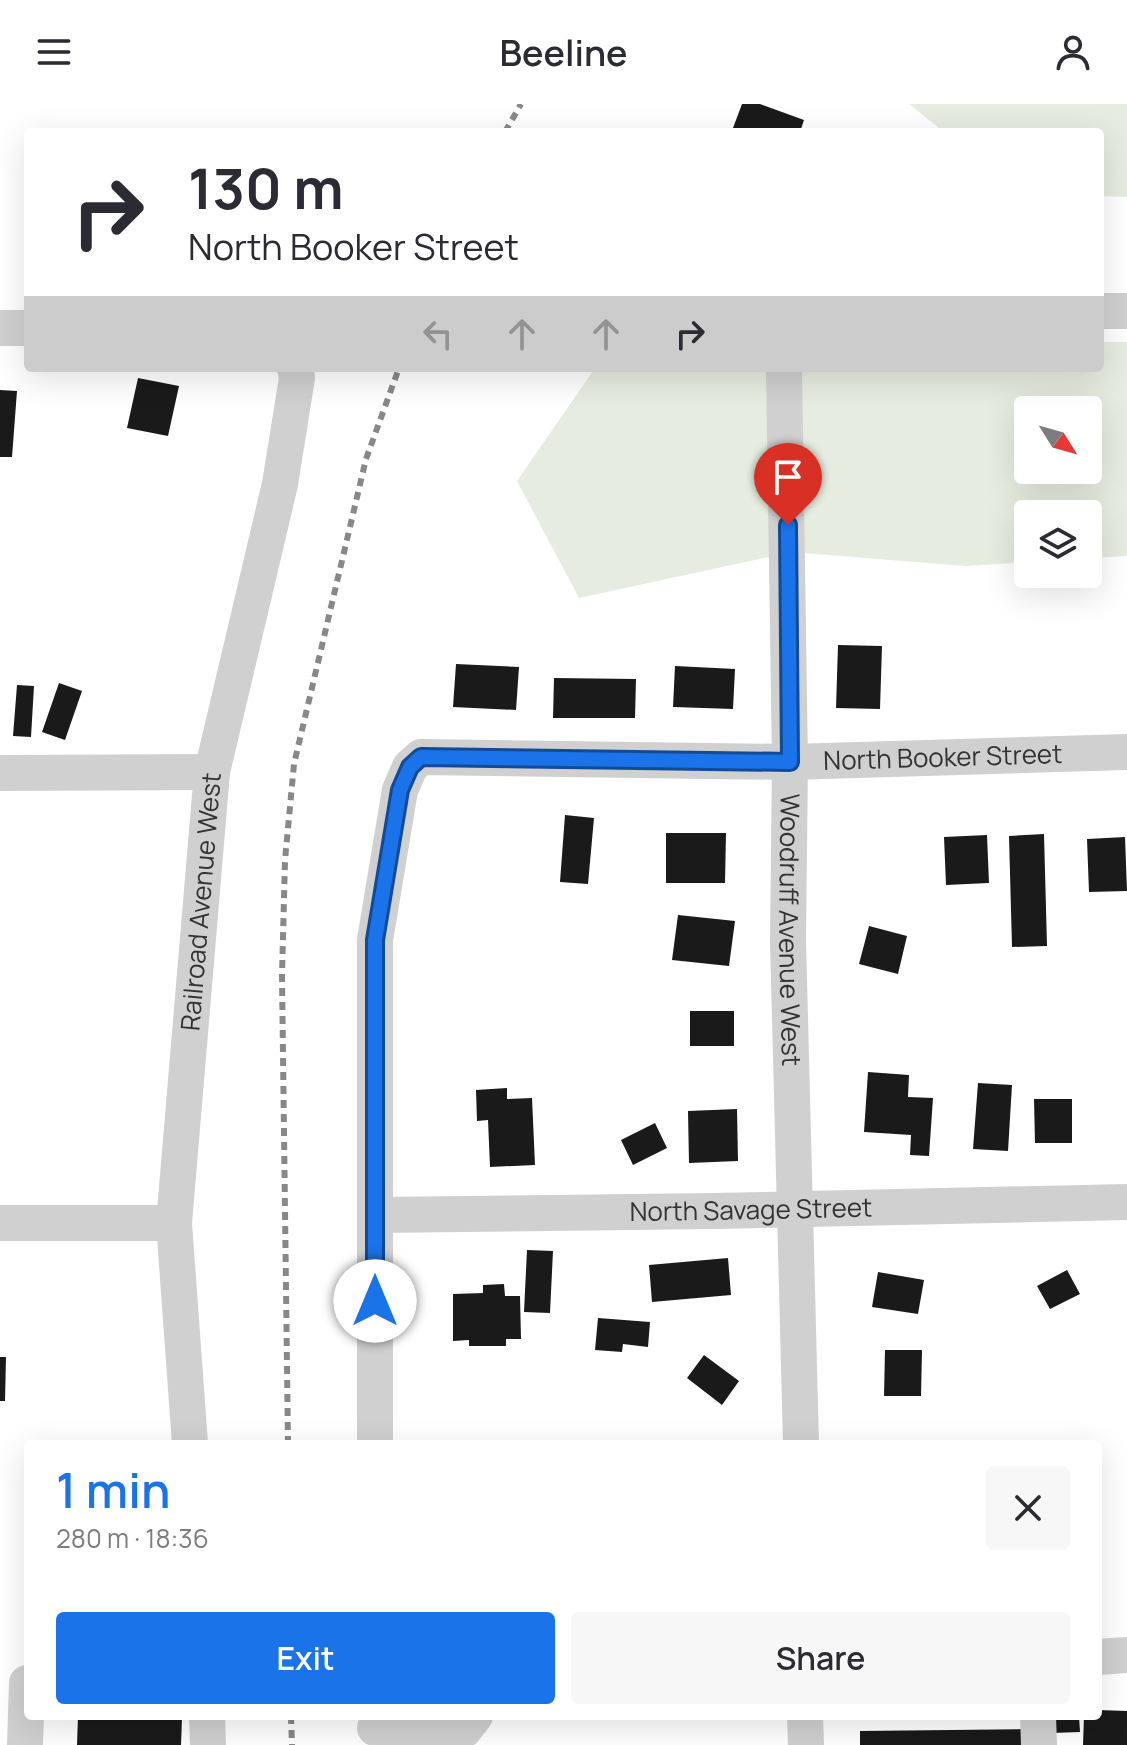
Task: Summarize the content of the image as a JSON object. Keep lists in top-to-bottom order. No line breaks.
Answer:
{"streets":{"street":["North Booker Street","Railroad Avenue West","Woodruff Avenue West","North Savage Street"]},"crossings":[["North Booker Street","Woodruff Avenue West"],["North Booker Street","North Savage Street"],["Woodruff Avenue West","North Savage Street"]],"north":"bottom right","page":{"header":"Beeline","turn":["130 m","North Booker Street"],"heading":["1 min","280 m · 18:36"],"buttons":["Exit","Share"]}}
